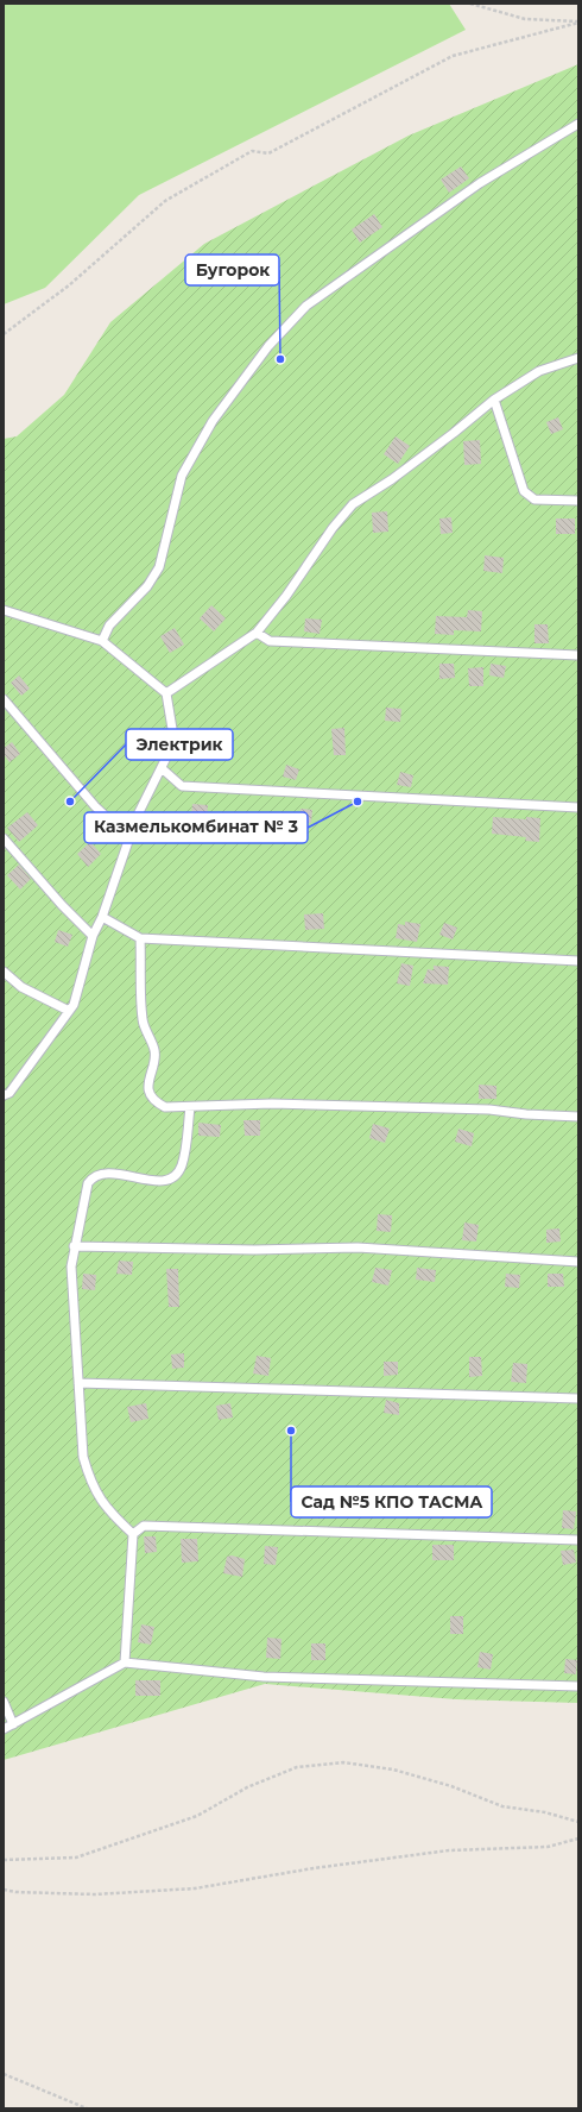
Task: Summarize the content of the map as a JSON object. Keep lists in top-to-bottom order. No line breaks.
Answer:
{"places":["Бугорок","Электрик","Казмелькомбинат № 3","Сад №5 КПО ТАСМА"]}
